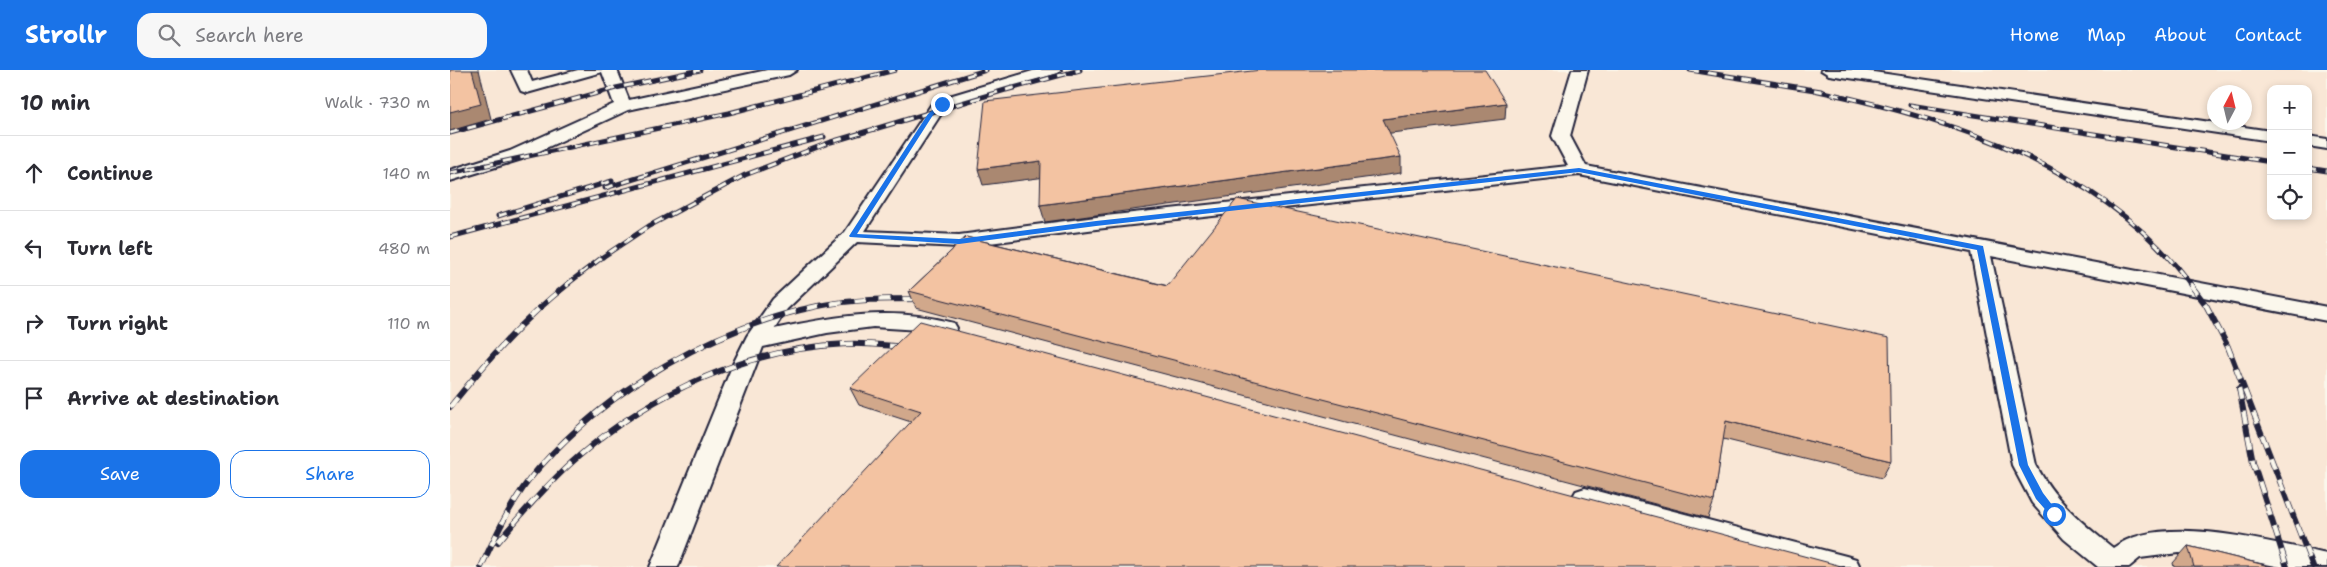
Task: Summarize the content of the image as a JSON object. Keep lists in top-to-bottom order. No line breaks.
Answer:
{"north":"top","page":{"header":"Strollr","search":"Search here","nav":["Home","Map","About","Contact"],"heading":["10 min","Walk · 730 m"],"map_buttons":["+","−"],"list":[["Continue","140 m"],["Turn left","480 m"],["Turn right","110 m"],"Arrive at destination"],"buttons":["Save","Share"]}}
